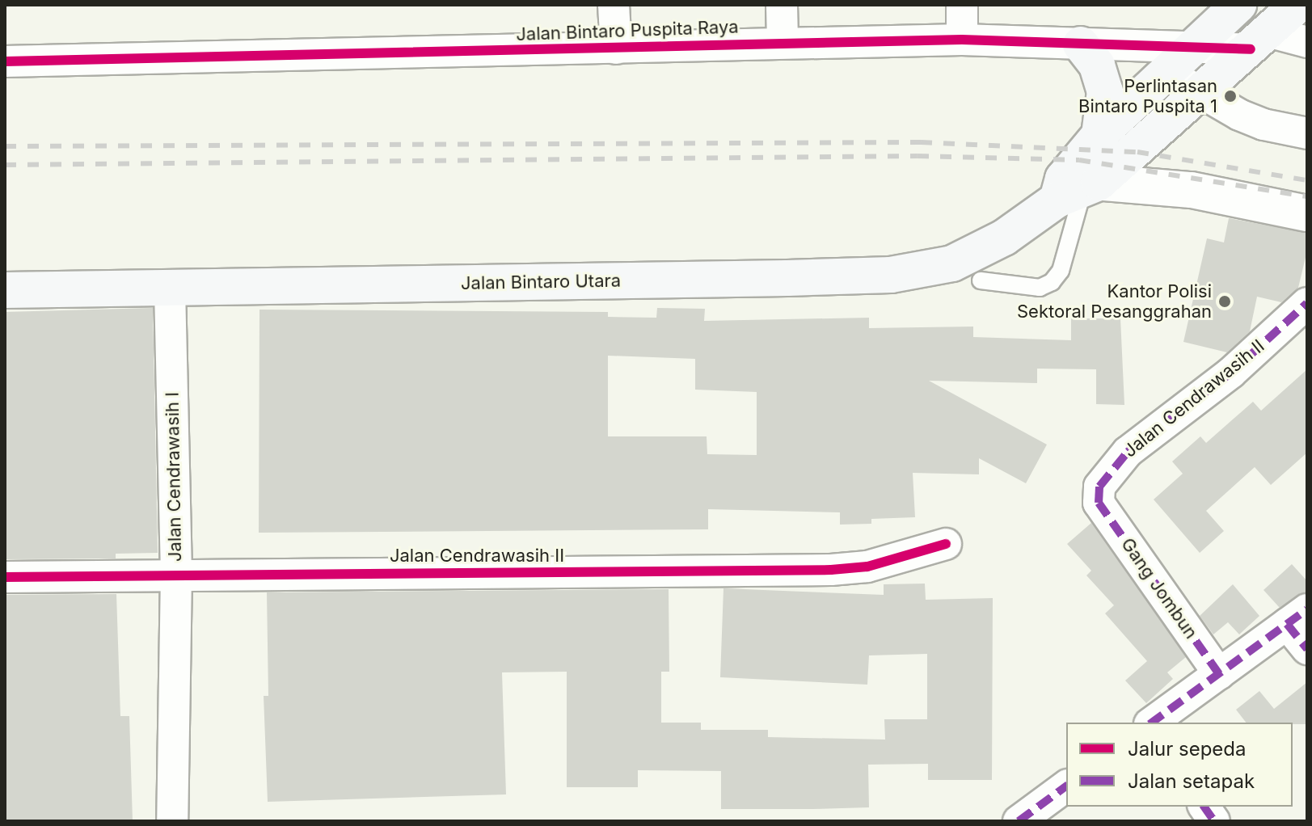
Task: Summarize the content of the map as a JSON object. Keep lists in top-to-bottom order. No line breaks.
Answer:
{"streets":{"main road":["Jalan Bintaro Utara"],"street":["Jalan Bintaro Puspita Raya","Jalan Cendrawasih II","Jalan Cendrawasih I","Gang Jombun"]},"crossings":[["Jalan Bintaro Utara","Jalan Cendrawasih I"],["Jalan Cendrawasih II","Jalan Cendrawasih I"],["Jalan Cendrawasih II","Gang Jombun"]],"places":["Perlintasan Bintaro Puspita 1","Kantor Polisi Sektoral Pesanggrahan"],"legend":["Jalur sepeda","Jalan setapak"]}
